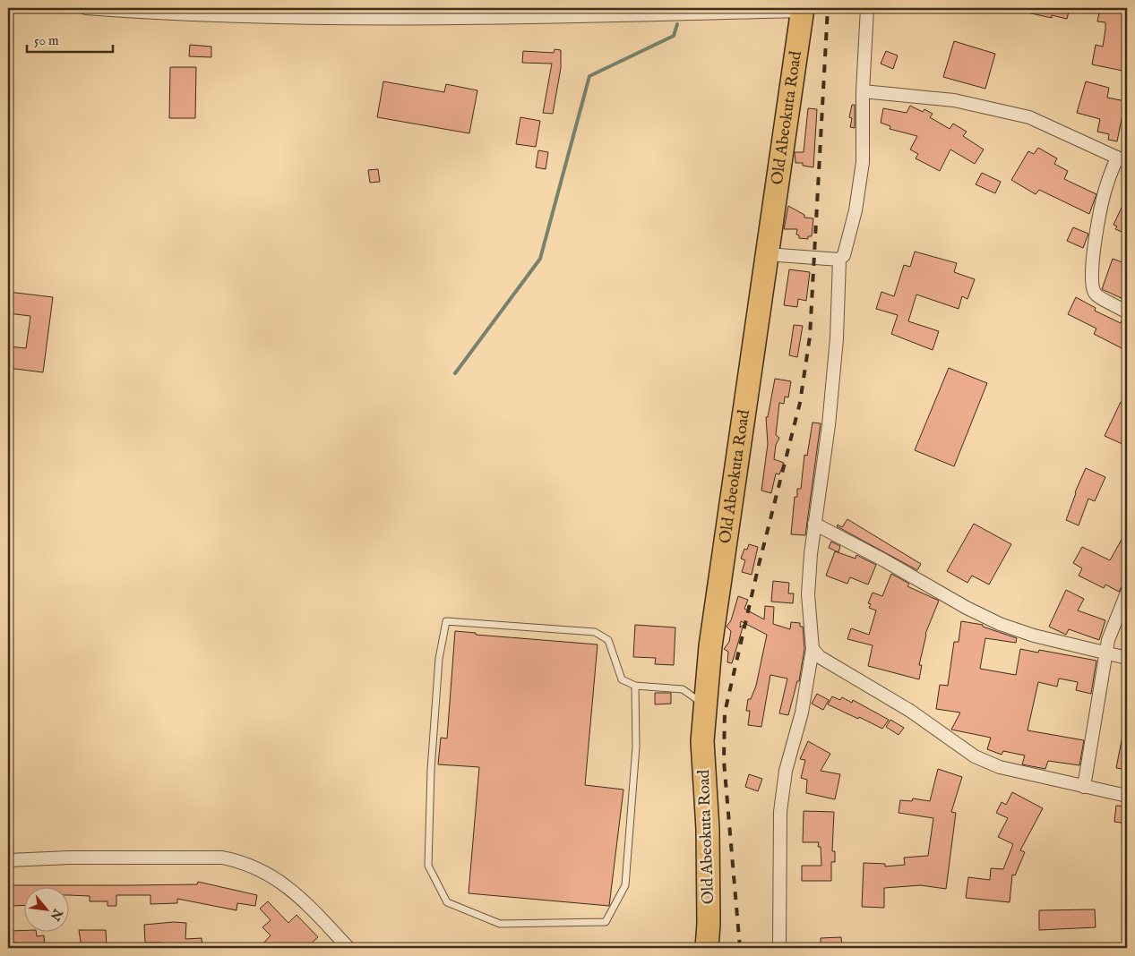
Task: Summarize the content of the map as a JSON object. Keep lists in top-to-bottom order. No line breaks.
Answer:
{"streets":{"highway":["Old Abeokuta Road"]},"scale_bar":"50 m","north":"bottom right"}
